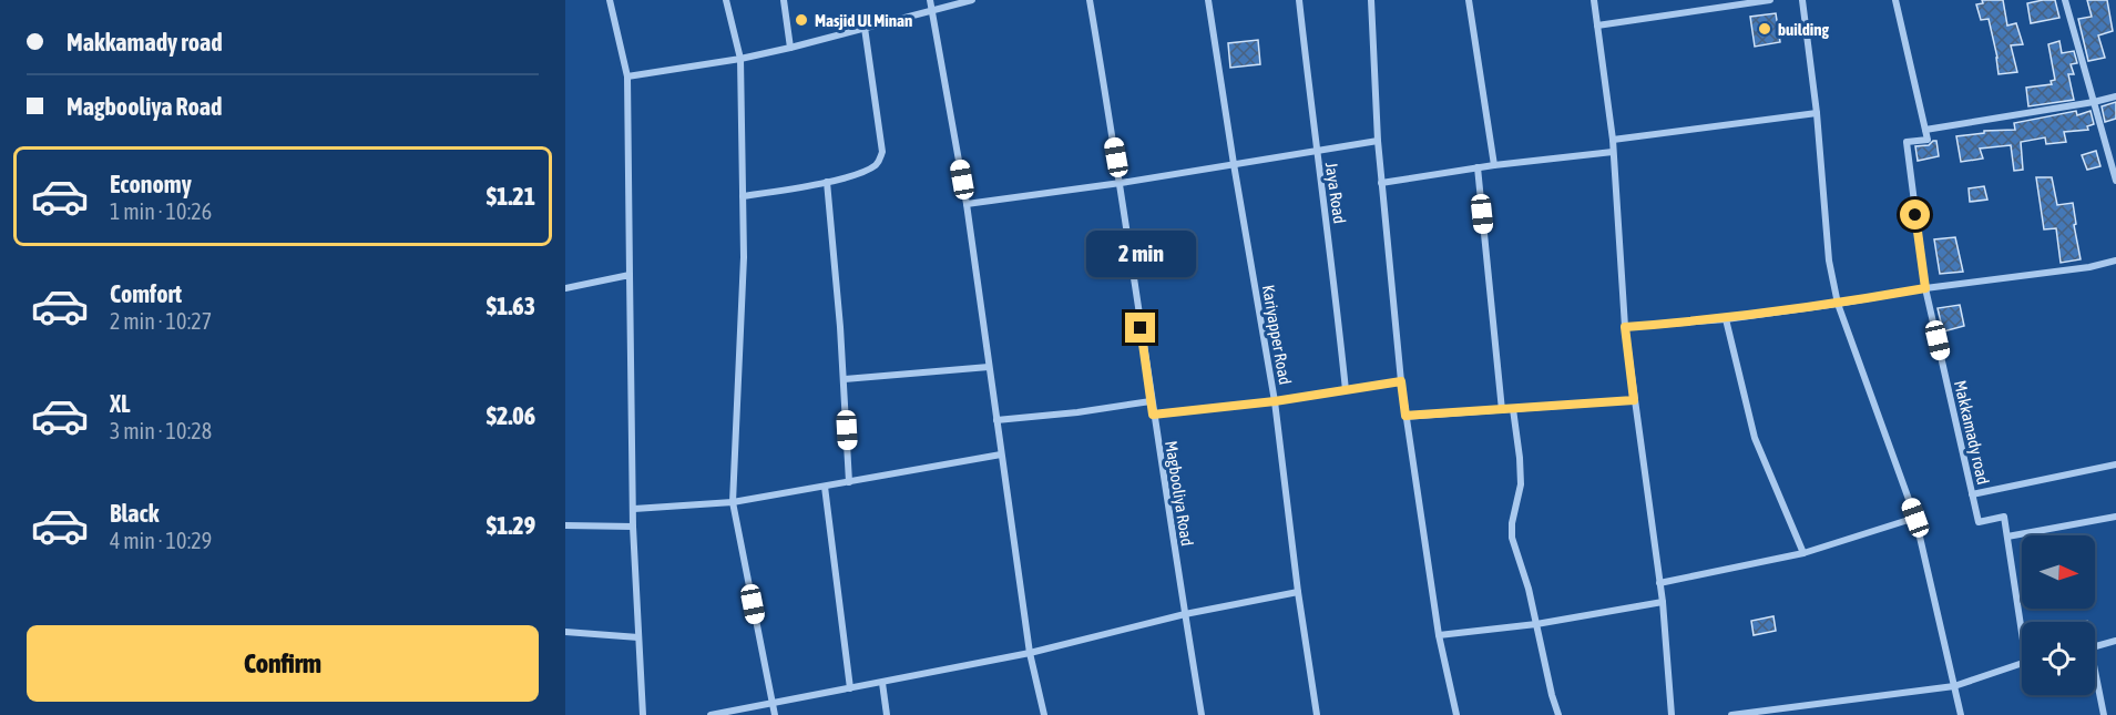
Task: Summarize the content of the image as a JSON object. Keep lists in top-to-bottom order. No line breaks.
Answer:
{"streets":{"street":["Jaya Road","Kariyapper Road","Makkamady road","Magbooliya Road"]},"places":["Masjid Ul Minan","building"],"north":"right","page":{"banner":["Makkamady road","Magbooliya Road"],"list":[{"name":"Economy","note":"1 min · 10:26","value":"$1.21"},{"name":"Comfort","note":"2 min · 10:27","value":"$1.63"},{"name":"XL","note":"3 min · 10:28","value":"$2.06"},{"name":"Black","note":"4 min · 10:29","value":"$1.29"}],"bubble":"2 min","buttons":"Confirm"}}
